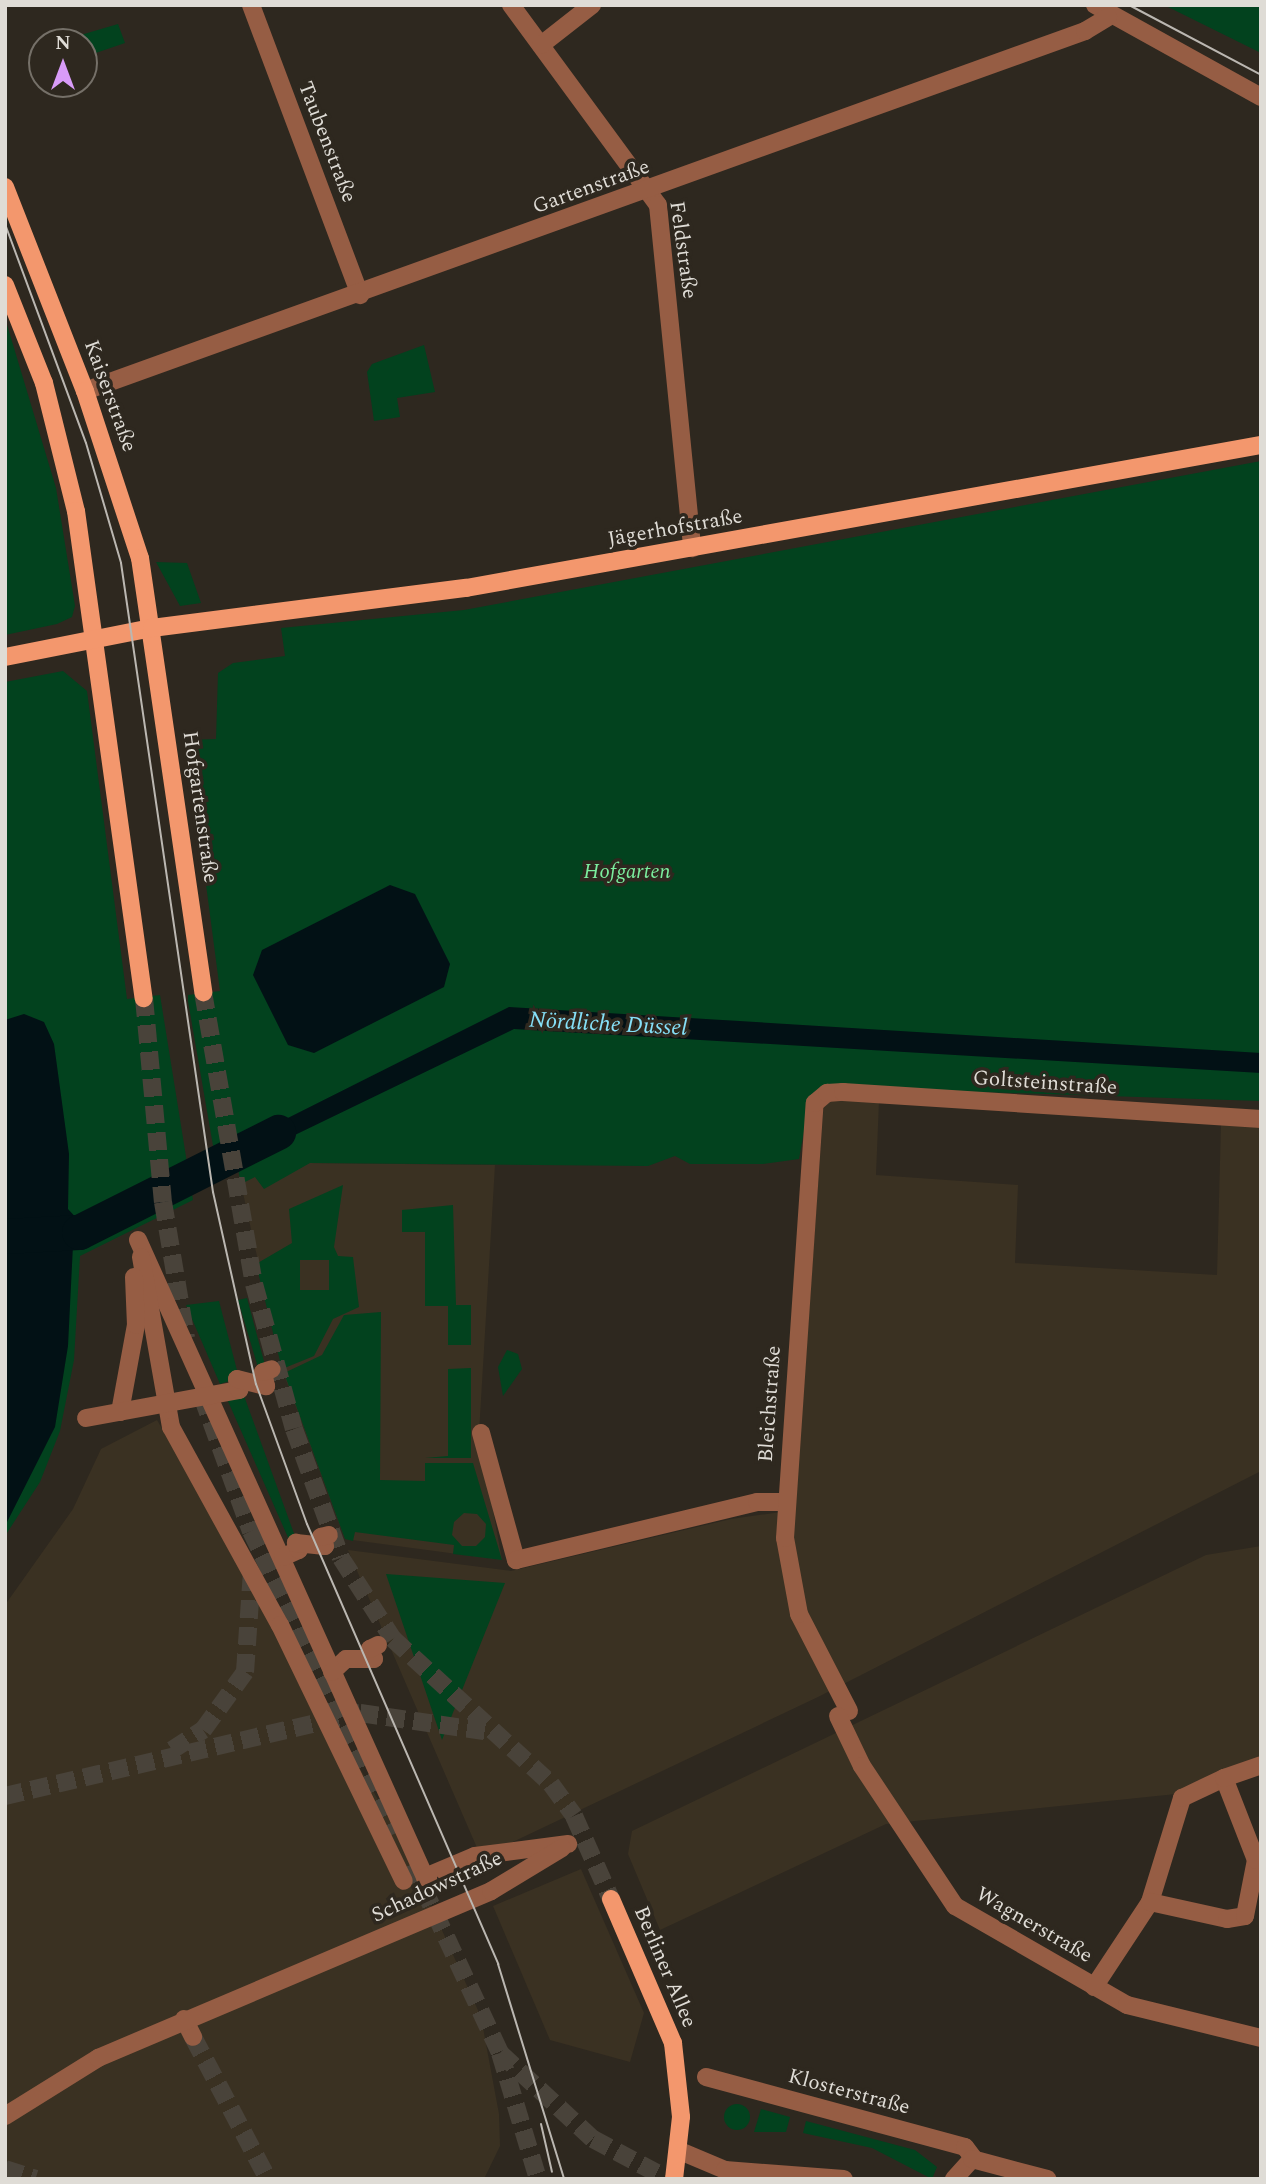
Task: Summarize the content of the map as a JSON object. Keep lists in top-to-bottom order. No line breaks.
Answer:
{"streets":{"main road":["Kaiserstraße","Jägerhofstraße","Hofgartenstraße","Berliner Allee"],"street":["Taubenstraße","Gartenstraße","Feldstraße","Goltsteinstraße","Bleichstraße","Schadowstraße","Wagnerstraße","Klosterstraße"]},"crossings":[["Taubenstraße","Gartenstraße"],["Gartenstraße","Feldstraße"],["Gartenstraße","Kaiserstraße"],["Feldstraße","Jägerhofstraße"],["Kaiserstraße","Jägerhofstraße"],["Kaiserstraße","Hofgartenstraße"],["Jägerhofstraße","Hofgartenstraße"],["Goltsteinstraße","Bleichstraße"],["Bleichstraße","Wagnerstraße"]],"water":["Nördliche Düssel"],"parks":["Hofgarten"],"north":"top"}
